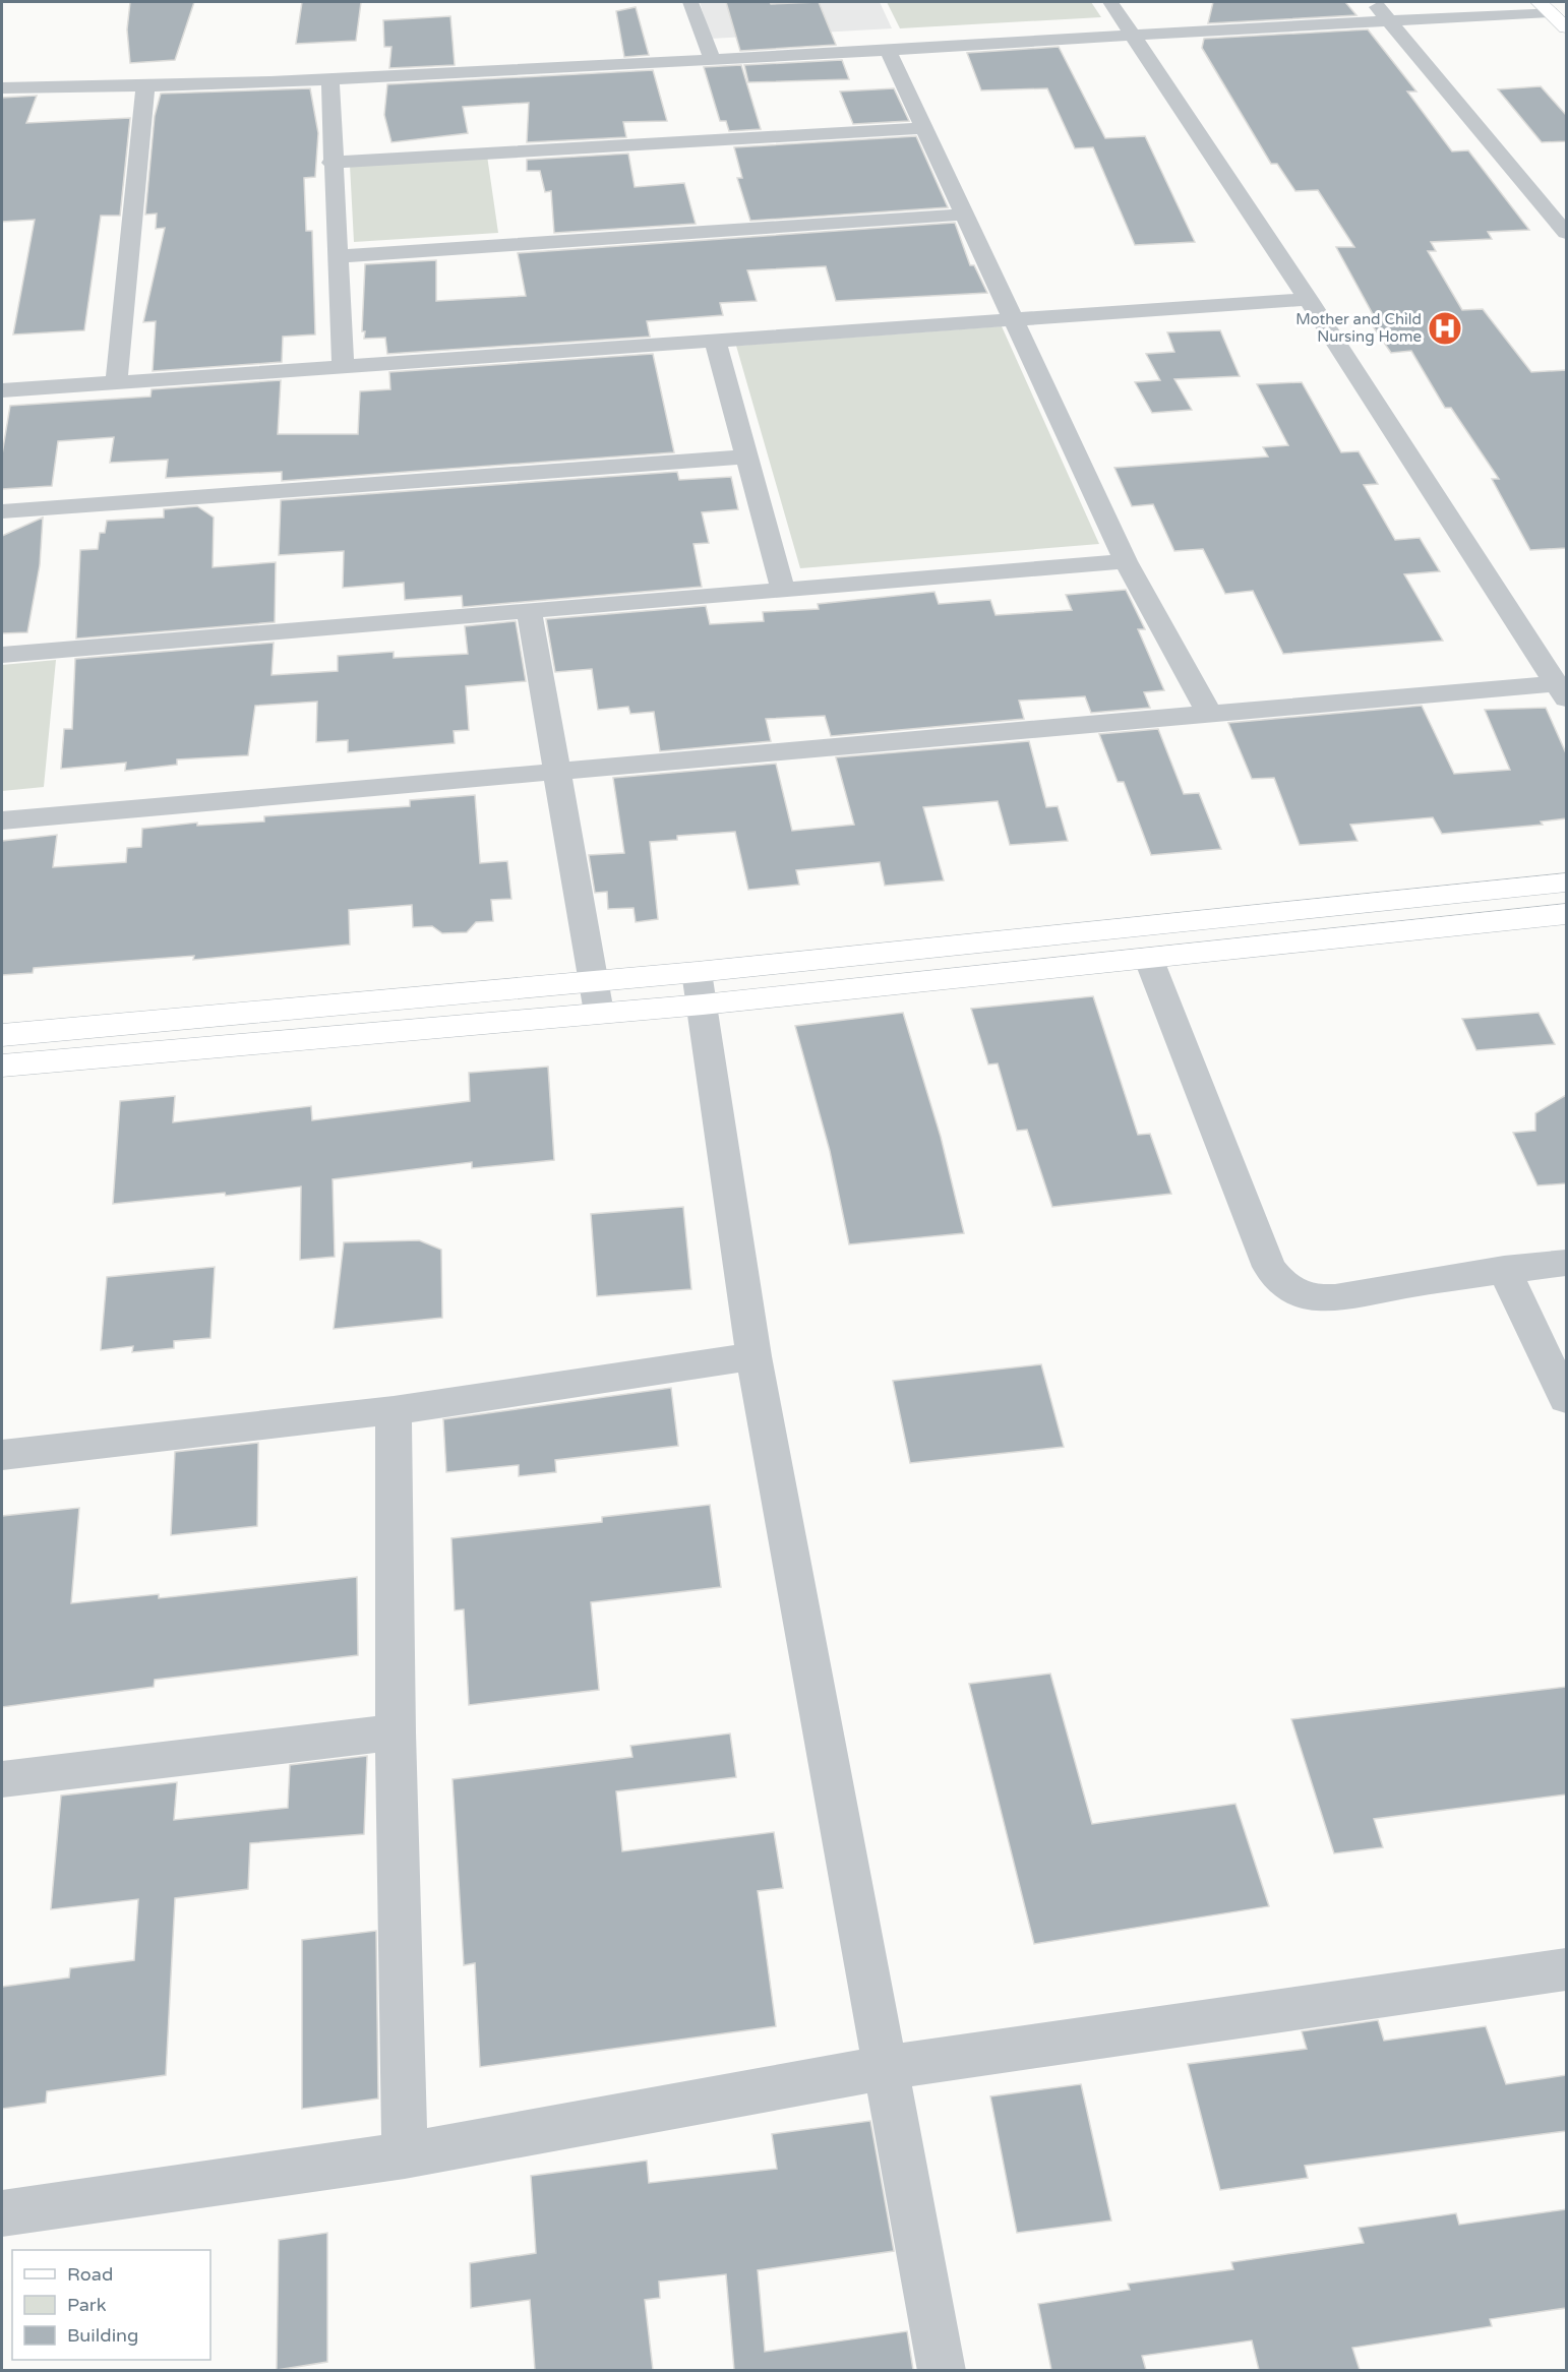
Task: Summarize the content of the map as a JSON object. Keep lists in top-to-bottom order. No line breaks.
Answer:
{"places":{"hospital":["Mother and Child Nursing Home"]},"legend":["Road","Park","Building"]}
